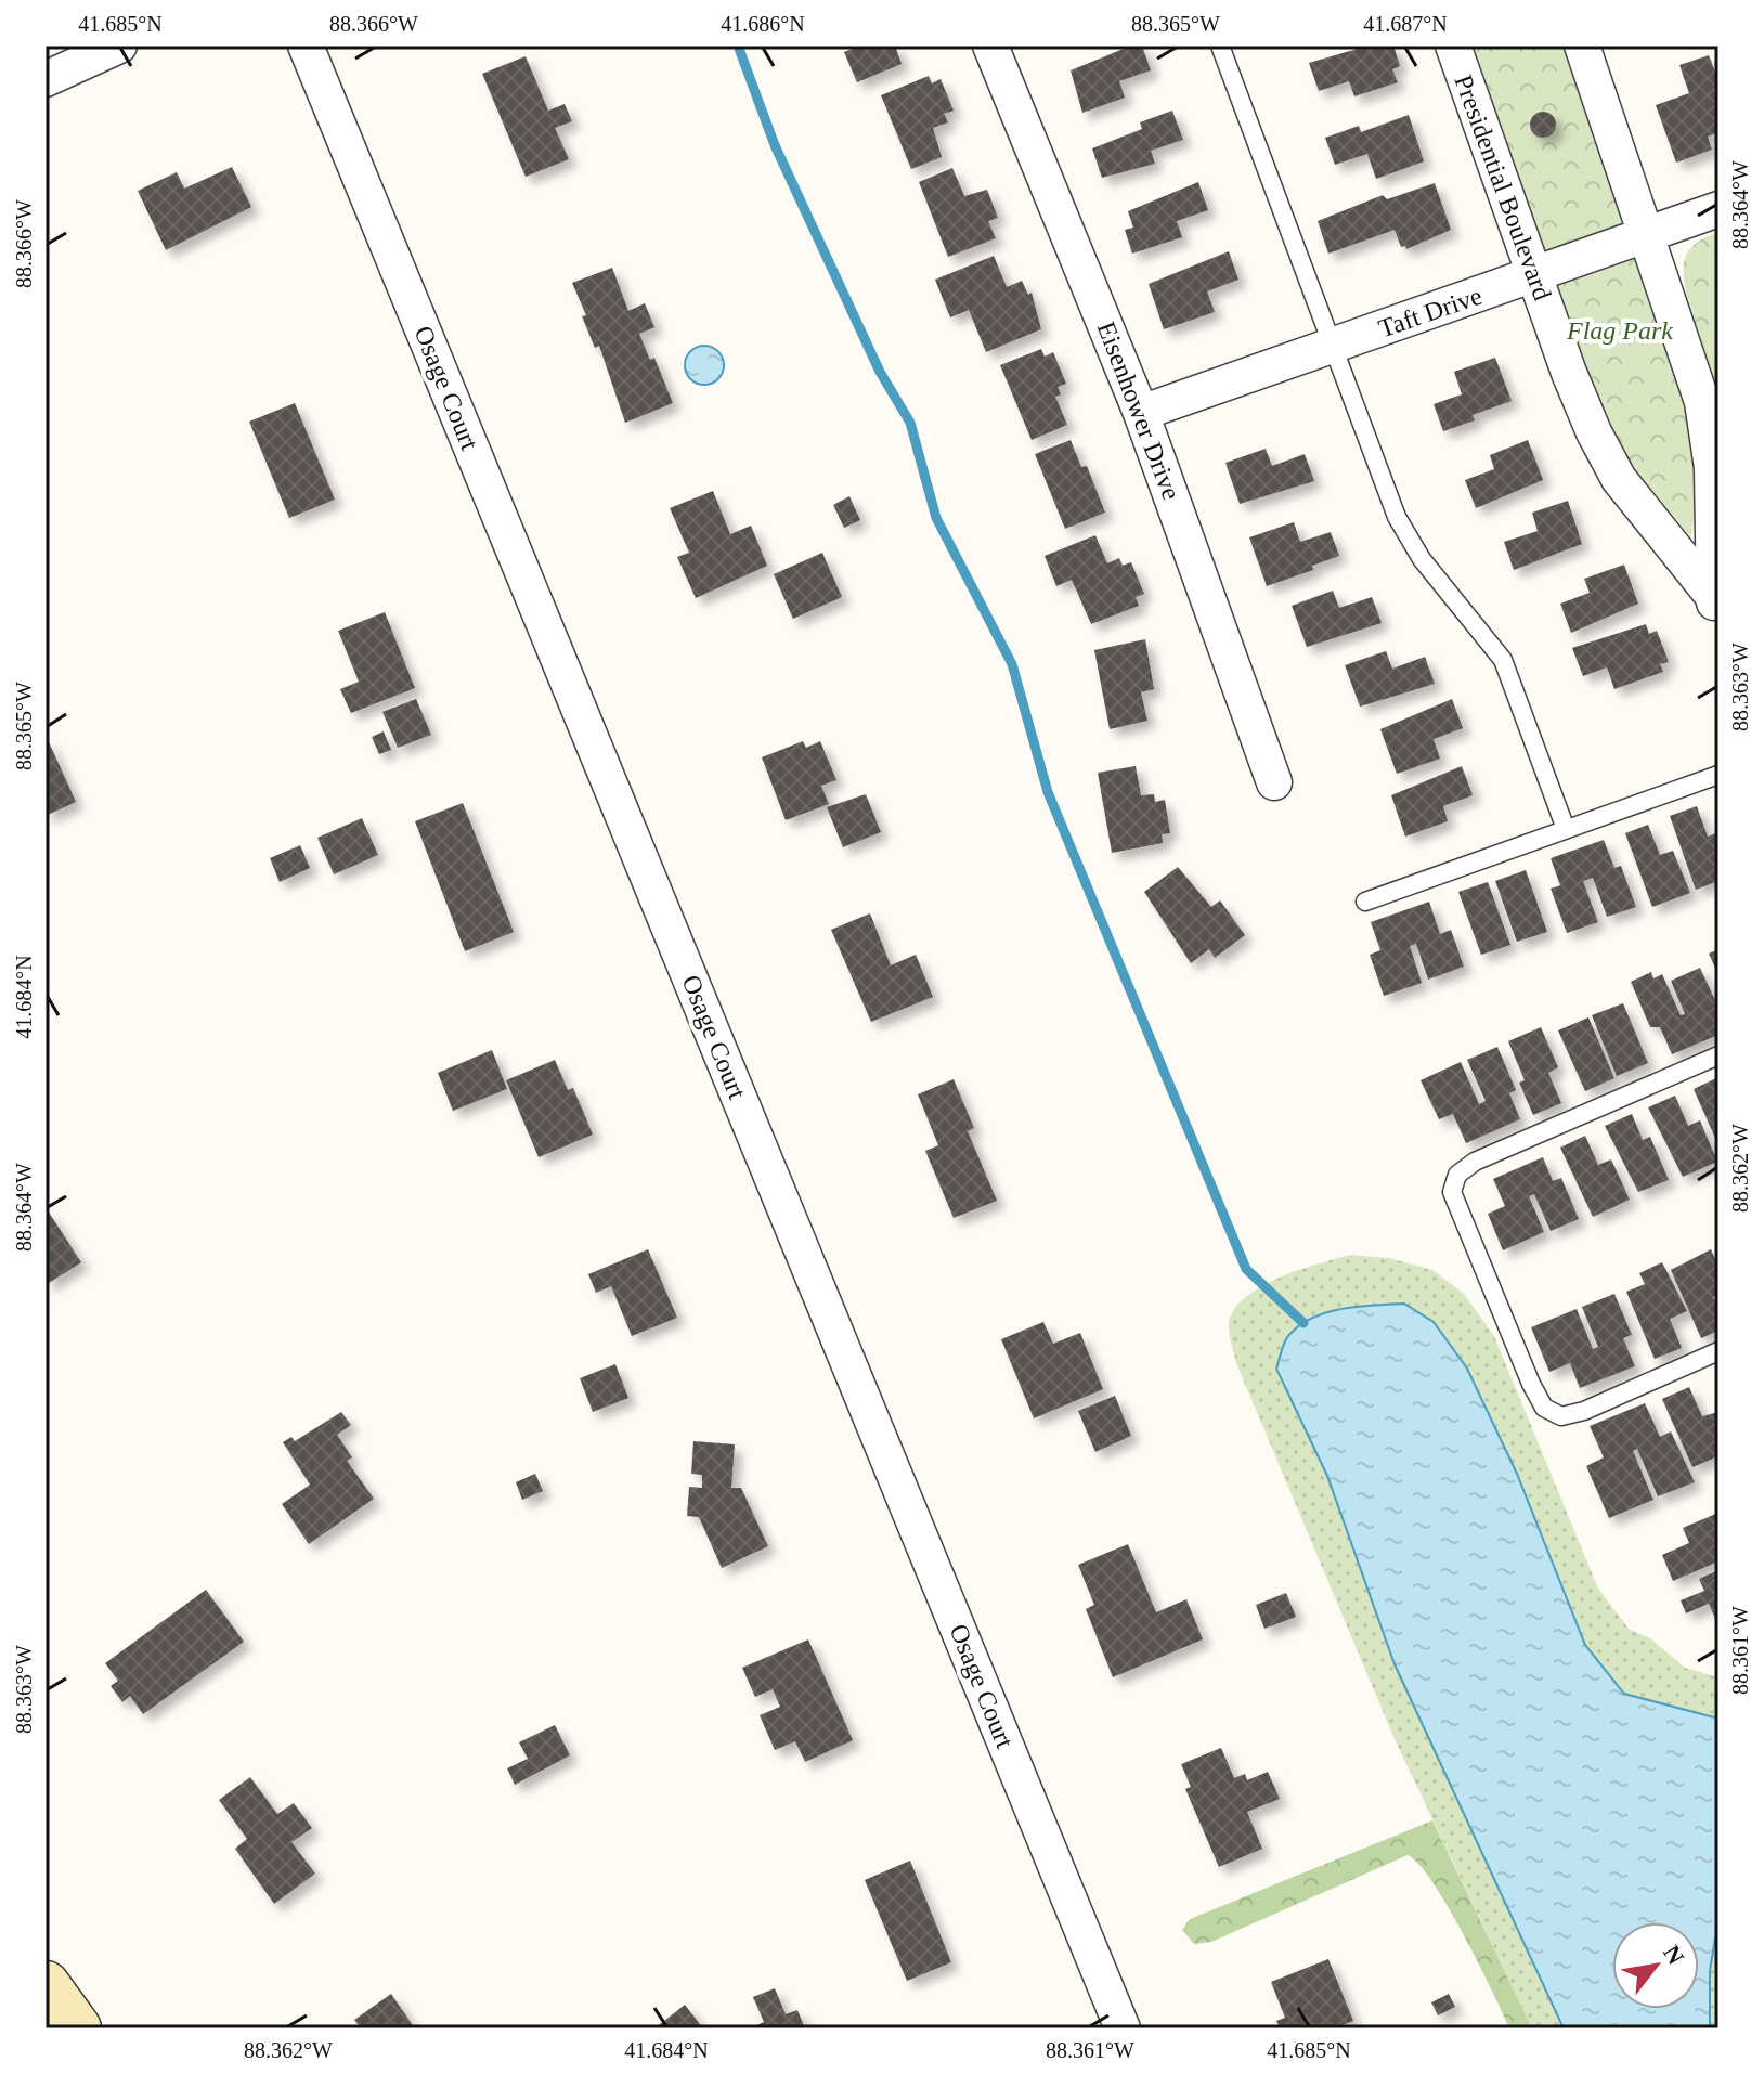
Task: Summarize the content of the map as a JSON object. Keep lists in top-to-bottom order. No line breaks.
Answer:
{"streets":{"street":["Presidential Boulevard","Taft Drive","Osage Court","Eisenhower Drive"]},"crossings":[["Presidential Boulevard","Taft Drive"],["Taft Drive","Eisenhower Drive"]],"parks":["Flag Park"],"north":"top right","coordinates":["41.685°N","88.366°W","41.686°N","88.365°W","41.687°N","88.364°W","88.363°W","41.684°N","88.362°W","88.361°W"]}
